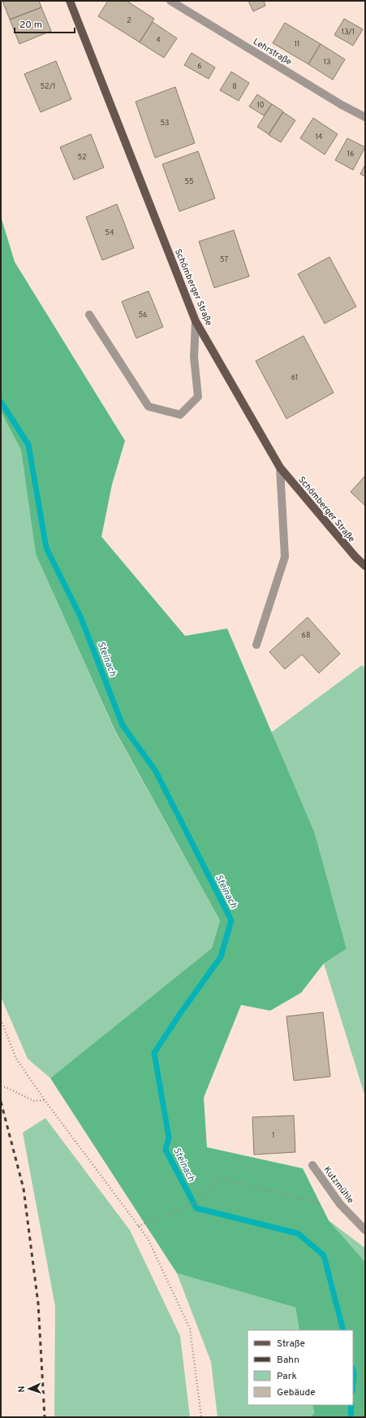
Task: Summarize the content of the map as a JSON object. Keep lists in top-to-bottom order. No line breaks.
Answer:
{"streets":{"main road":["Schömberger Straße"],"street":["Lehrstraße","Kutzmühle"]},"water":["Steinach"],"house_numbers":["2","13/1","4","11","13","6","52/1","8","10","53","14","16","52","55","54","57","56","61","68","1"],"legend":["Straße","Bahn","Park","Gebäude"],"scale_bar":"20 m","north":"left"}
